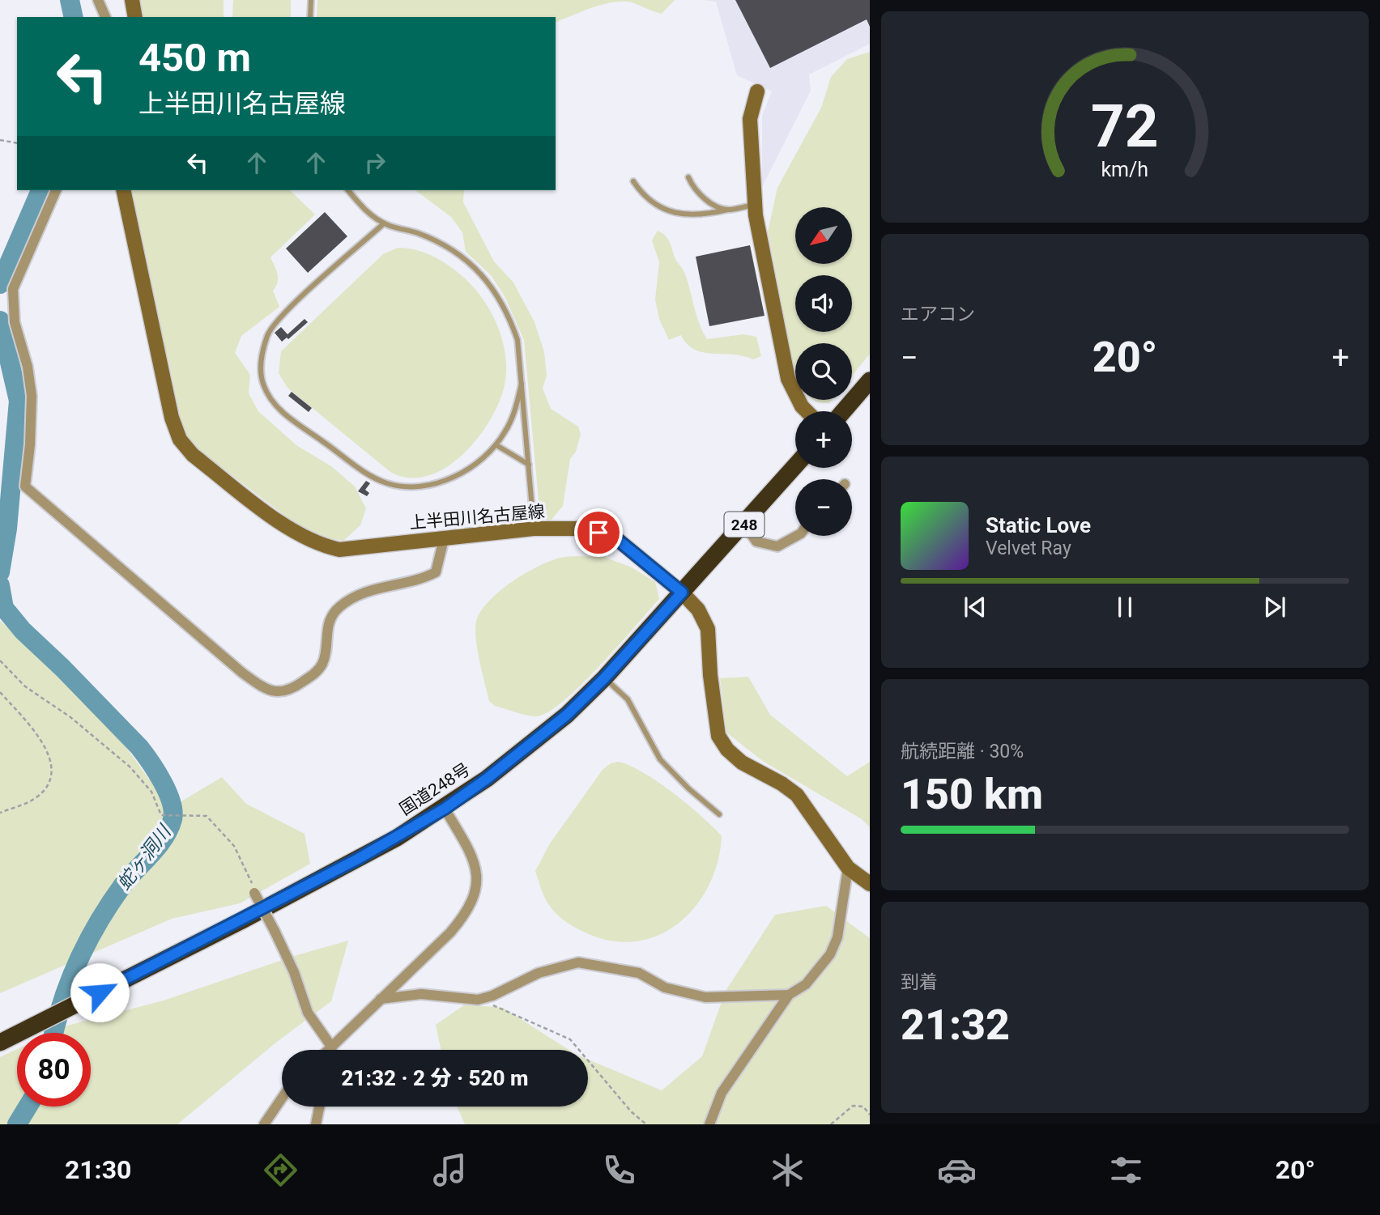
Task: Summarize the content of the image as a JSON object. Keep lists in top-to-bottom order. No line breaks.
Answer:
{"streets":{"highway":["248","国道248号"],"main road":["上半田川名古屋線"]},"crossings":[["上半田川名古屋線","国道248号"]],"water":["蛇ヶ洞川"],"north":"bottom left","page":{"turn":["450 m","上半田川名古屋線"],"map_buttons":["+","−"],"tile":["エアコン",["航続距離 · 30%","150 km"],["到着","21:32"]],"heat":["−","20°","+"],"song":["Static Love","Velvet Ray"],"limit":"80","trip":"21:32 · 2 分 · 520 m","tabs":["21:30","20°"],"gauge":["72","km/h"]}}
